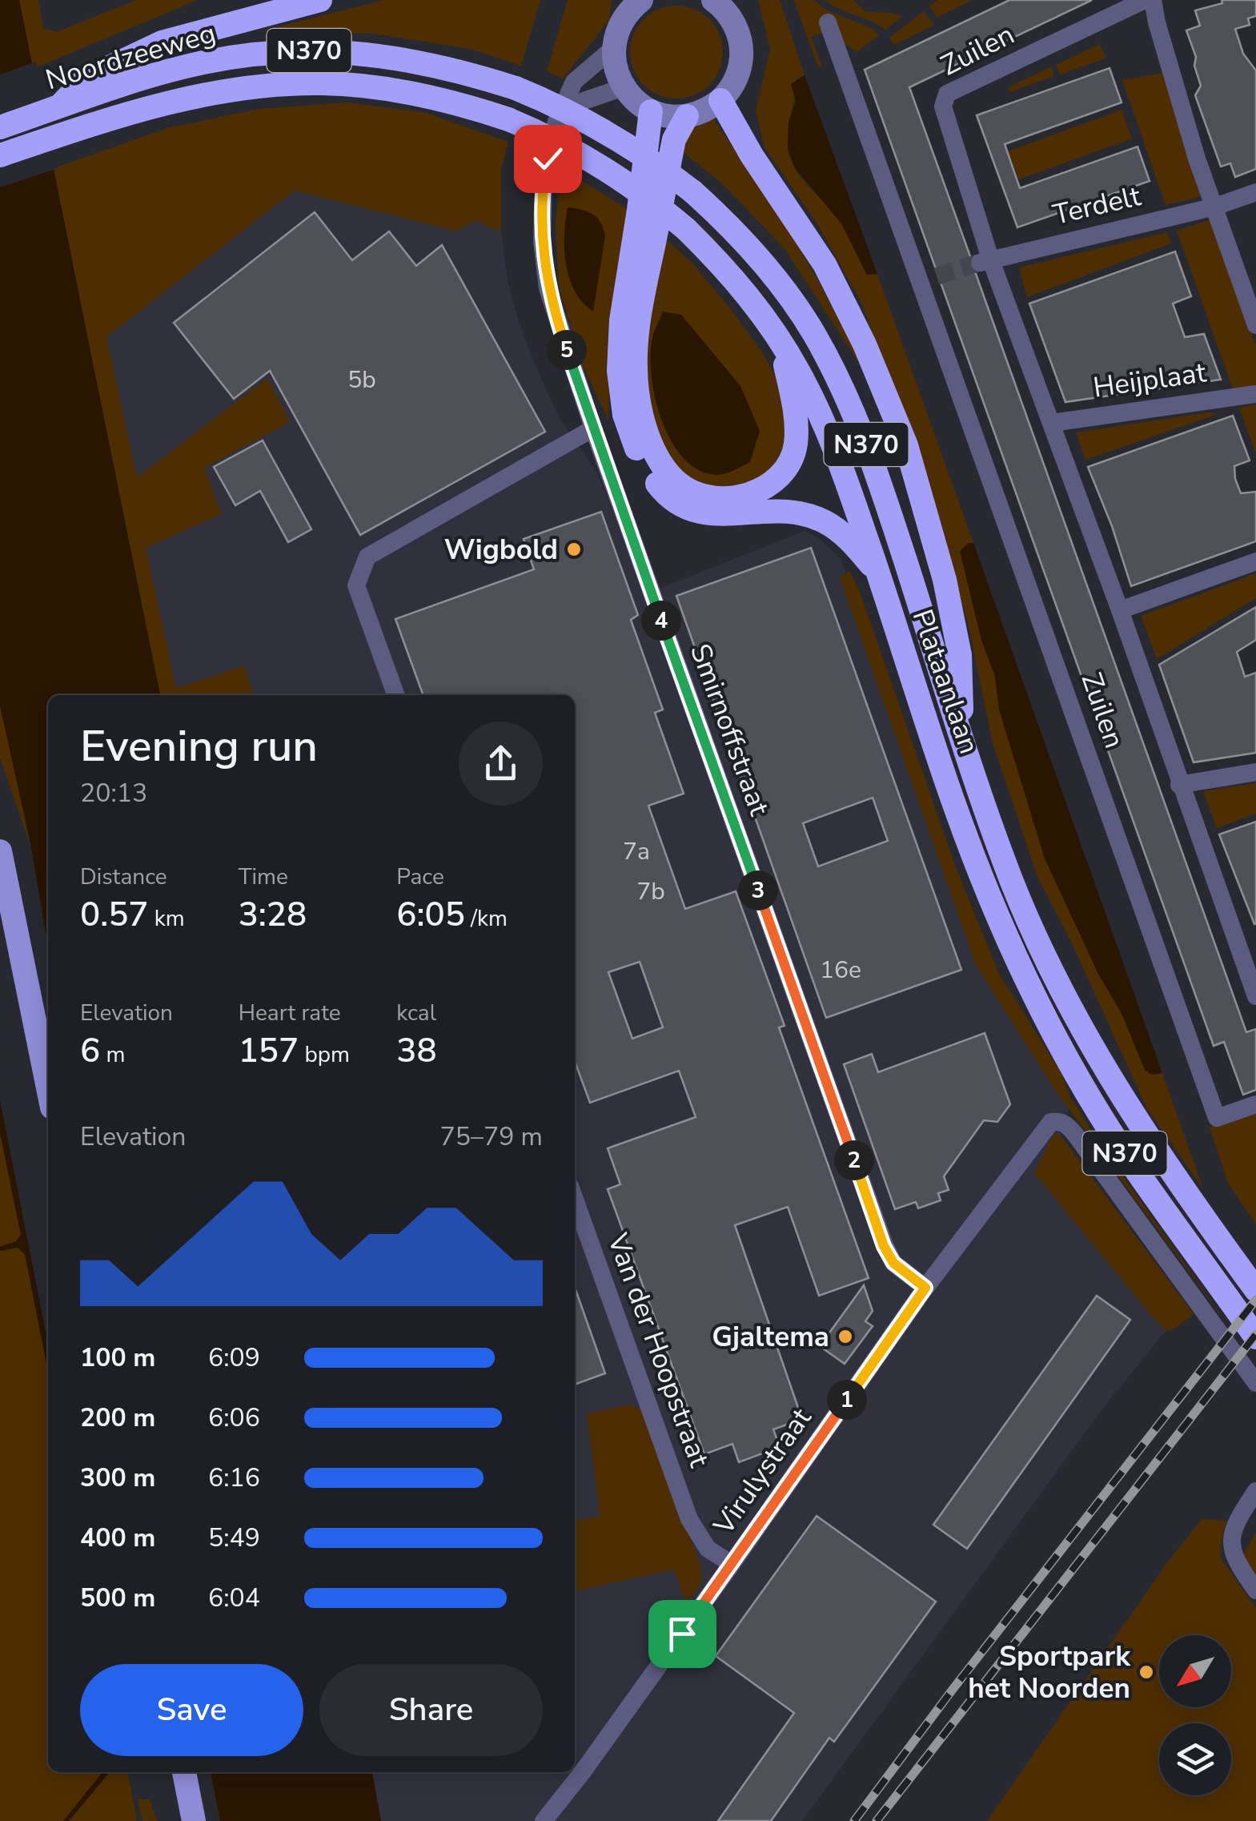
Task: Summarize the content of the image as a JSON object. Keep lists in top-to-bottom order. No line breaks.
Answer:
{"streets":{"highway":["N370","Noordzeeweg","Plataanlaan"],"street":["Zuilen","Terdelt","Heijplaat","Smirnoffstraat","Van der Hoopstraat","Virulystraat"]},"crossings":[["Zuilen","Terdelt"],["Zuilen","Heijplaat"],["N370","Noordzeeweg"],["N370","Plataanlaan"],["Noordzeeweg","Plataanlaan"],["Smirnoffstraat","Virulystraat"],["Van der Hoopstraat","Virulystraat"]],"places":["Wigbold","Gjaltema","Sportpark het Noorden"],"house_numbers":["5b","7a","7b","16e"],"north":"bottom left","page":{"pins":["5","4","3","2","1"],"heading":["Evening run","20:13"],"stats":[["Distance","0.57 km"],["Time","3:28"],["Pace","6:05 /km"],["Elevation","6 m"],["Heart rate","157 bpm"],["kcal","38"]],"chart":["Elevation","75–79 m"],"list":[{"name":"100 m","note":"6:09"},{"name":"200 m","note":"6:06"},{"name":"300 m","note":"6:16"},{"name":"400 m","note":"5:49"},{"name":"500 m","note":"6:04"}],"buttons":["Save","Share"]}}
